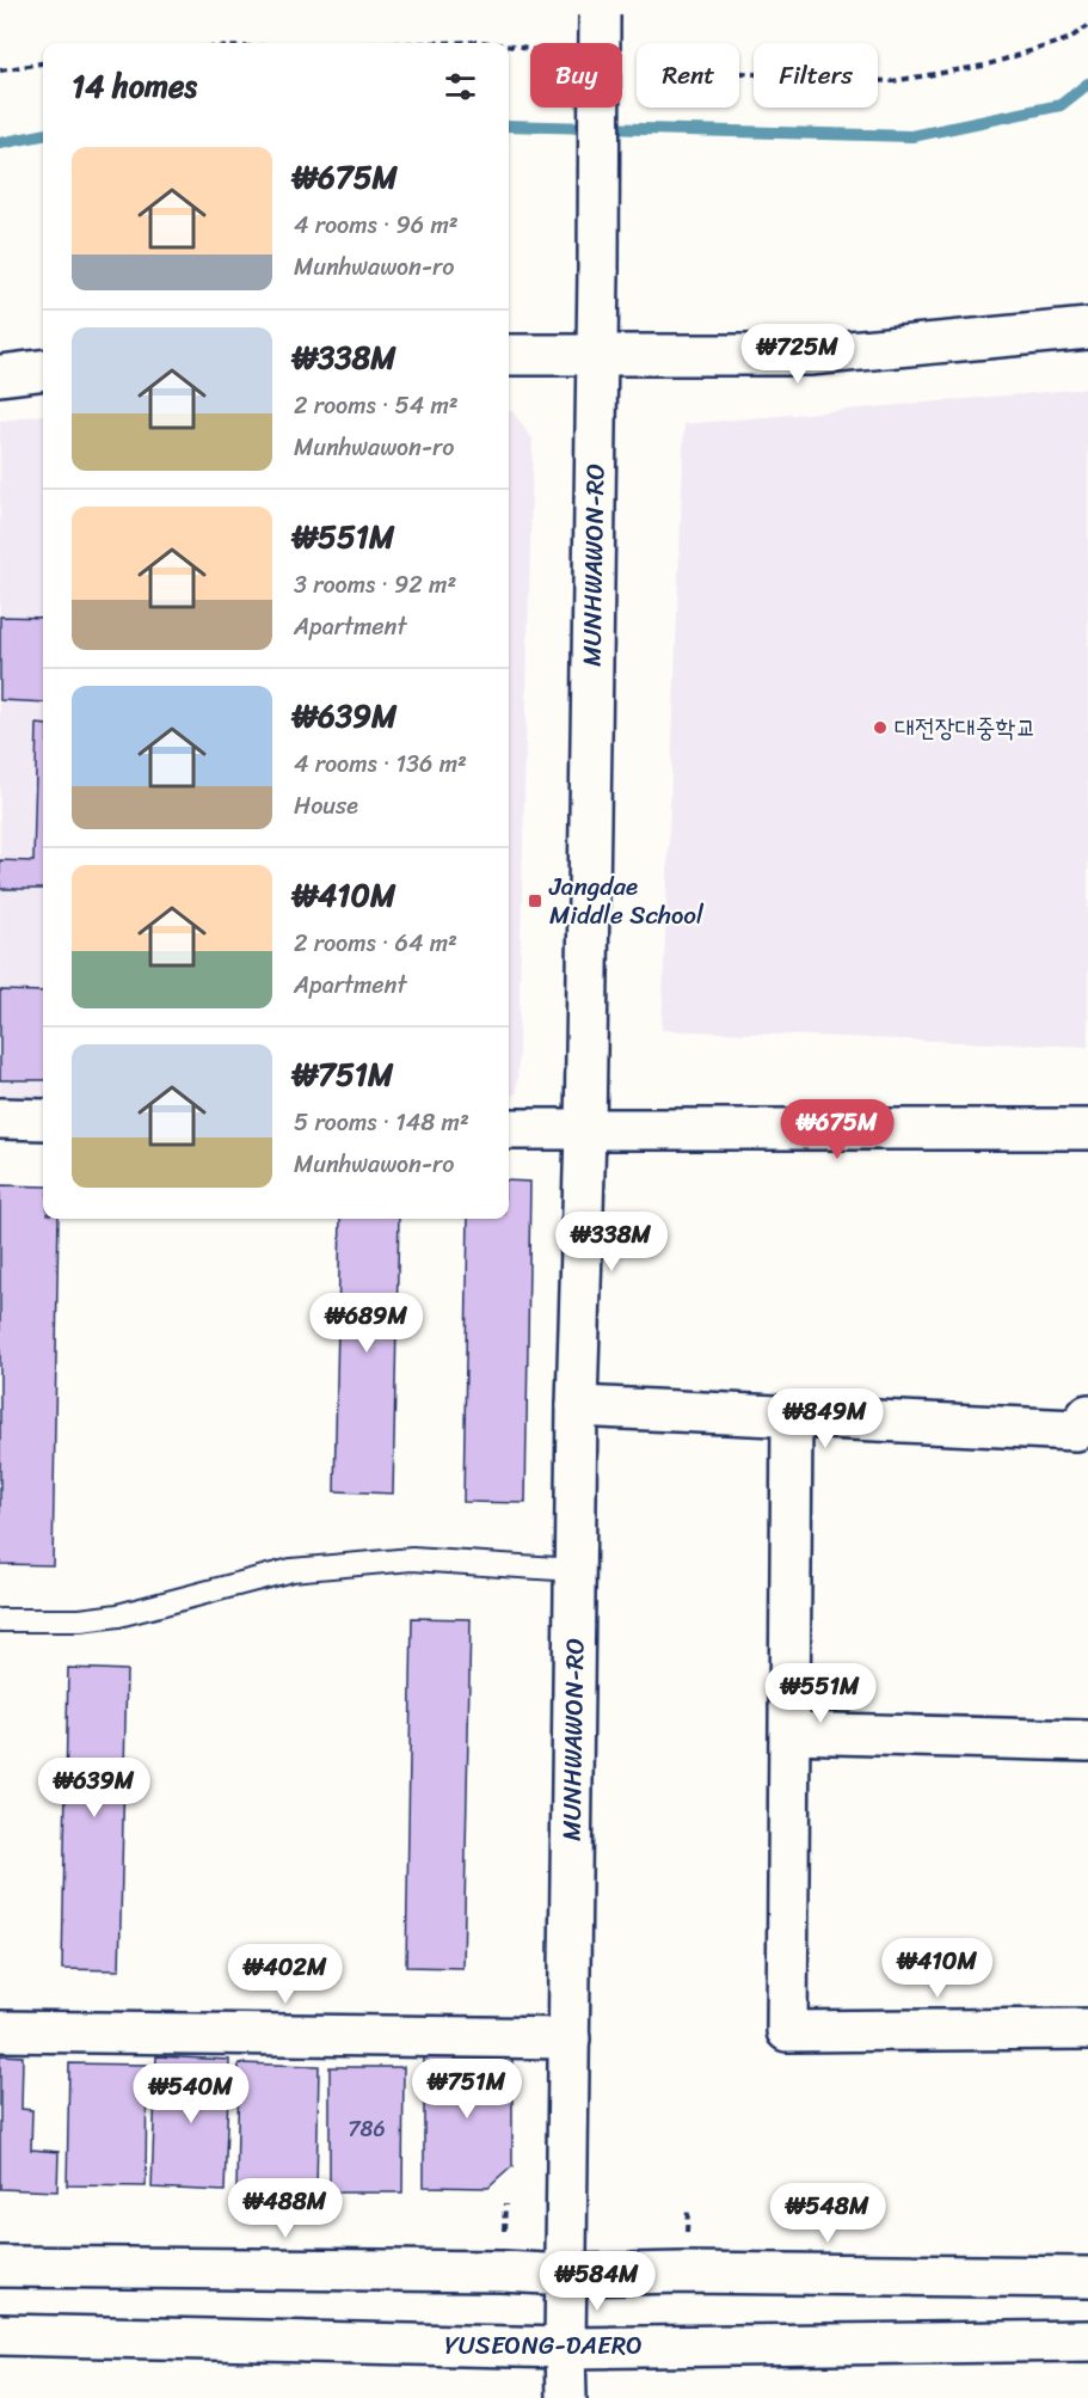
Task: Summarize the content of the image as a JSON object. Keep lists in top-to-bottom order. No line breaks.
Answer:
{"streets":{"street":["MUNHWAWON-RO","YUSEONG-DAERO"]},"crossings":[["MUNHWAWON-RO","YUSEONG-DAERO"]],"places":{"other":["대전장대중학교"],"transit":["Jangdae Middle School"]},"house_numbers":["786"],"page":{"chip":["Buy","Rent","Filters"],"heading":"14 homes","list":[{"name":"₩675M","note":"4 rooms · 96 m² · Munhwawon-ro"},{"name":"₩338M","note":"2 rooms · 54 m² · Munhwawon-ro"},{"name":"₩551M","note":"3 rooms · 92 m² · Apartment"},{"name":"₩639M","note":"4 rooms · 136 m² · House"},{"name":"₩410M","note":"2 rooms · 64 m² · Apartment"},{"name":"₩751M","note":"5 rooms · 148 m² · Munhwawon-ro"}],"price":["₩725M","₩675M","₩338M","₩689M","₩849M","₩551M","₩639M","₩410M","₩402M","₩751M","₩540M","₩488M","₩548M","₩584M"]}}
